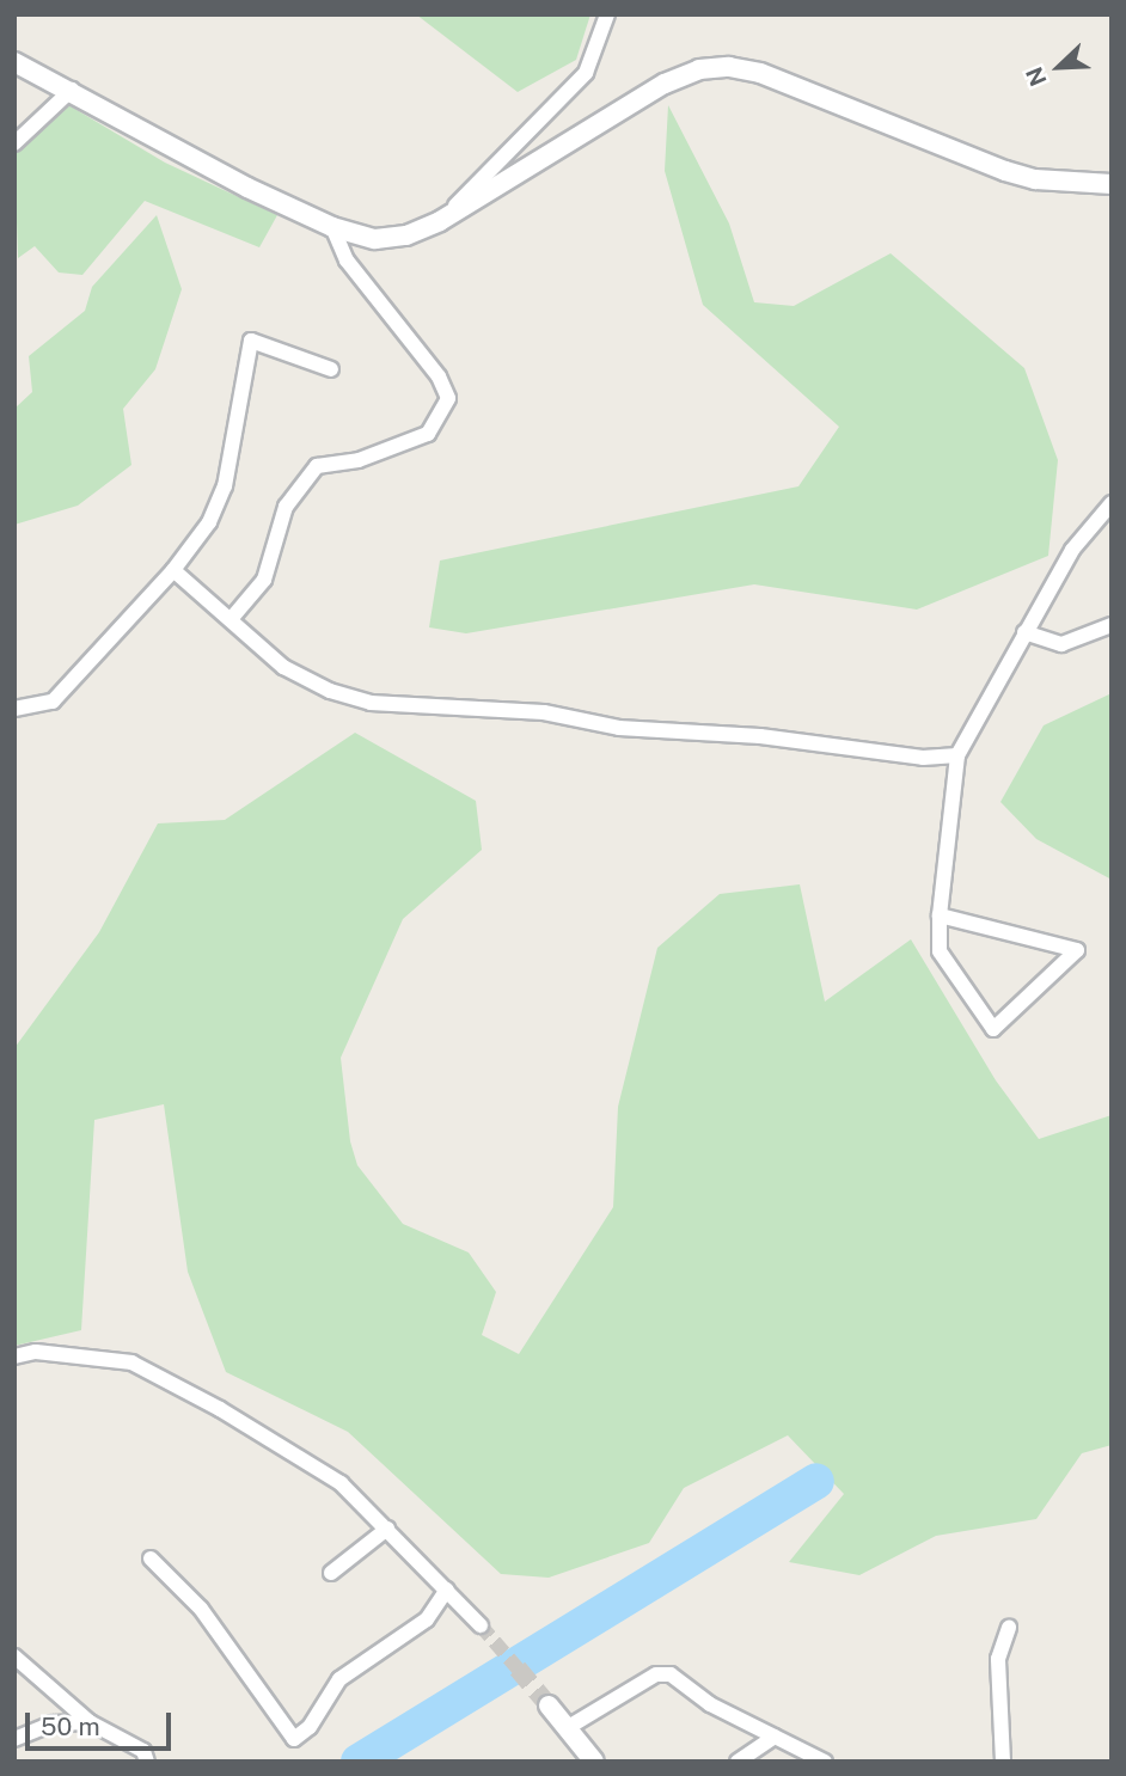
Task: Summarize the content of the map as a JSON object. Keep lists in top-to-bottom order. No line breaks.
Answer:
{"scale_bar":"50 m","north":"bottom left"}
